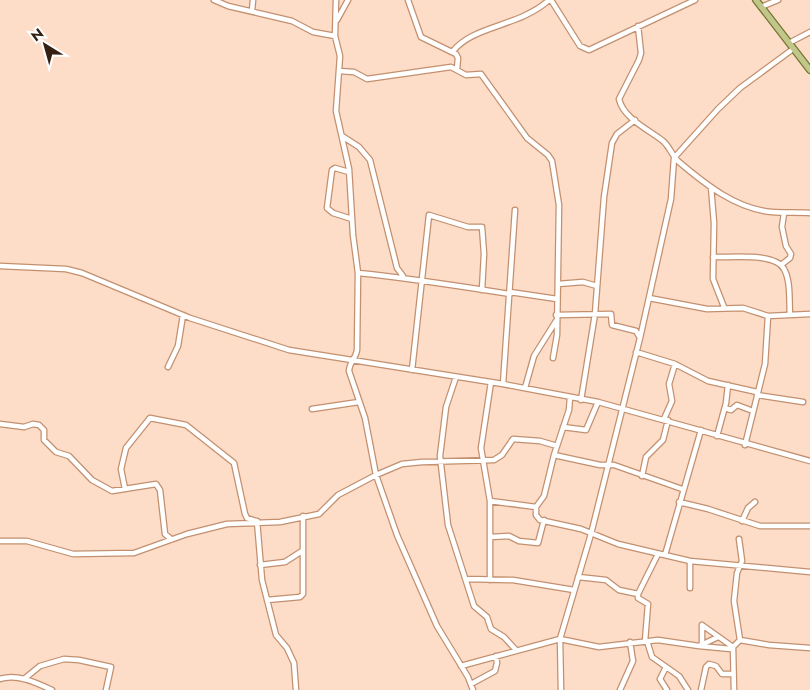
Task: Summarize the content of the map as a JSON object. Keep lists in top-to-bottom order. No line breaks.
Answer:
{"north":"top left"}
